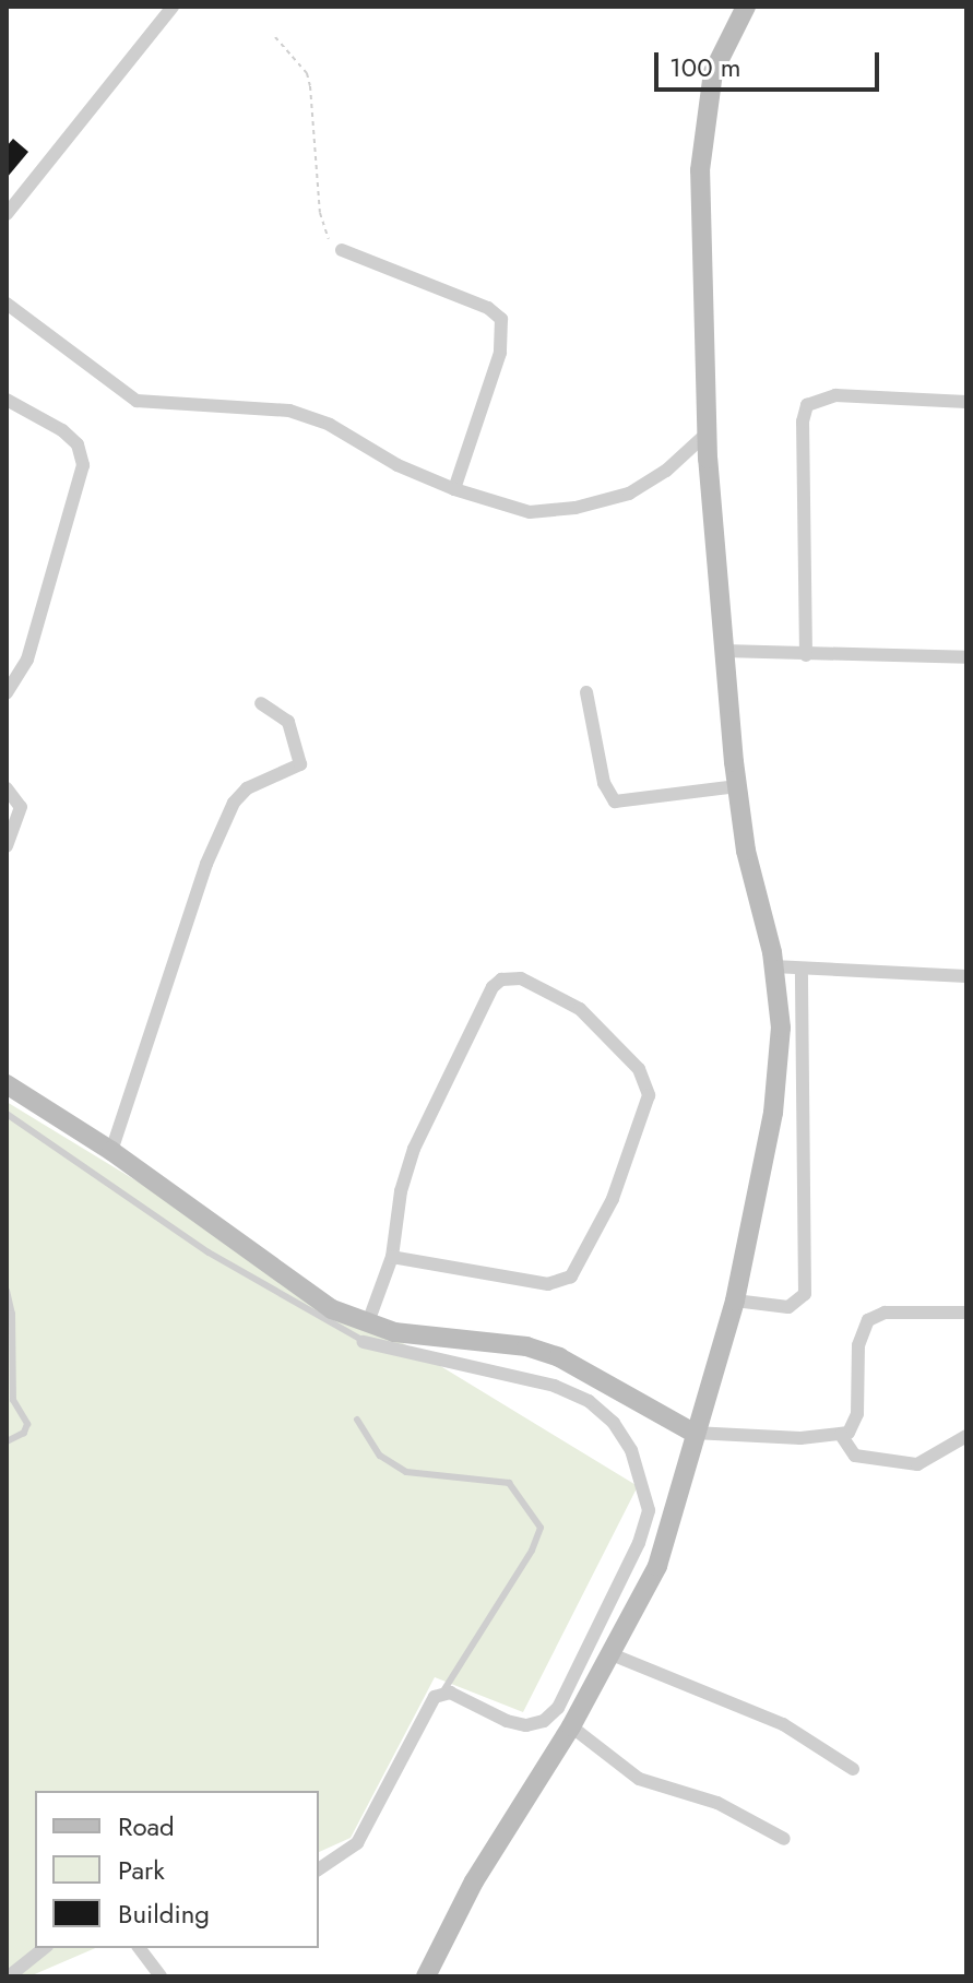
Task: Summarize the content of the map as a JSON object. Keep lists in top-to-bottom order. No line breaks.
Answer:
{"legend":["Road","Park","Building"],"scale_bar":"100 m"}
